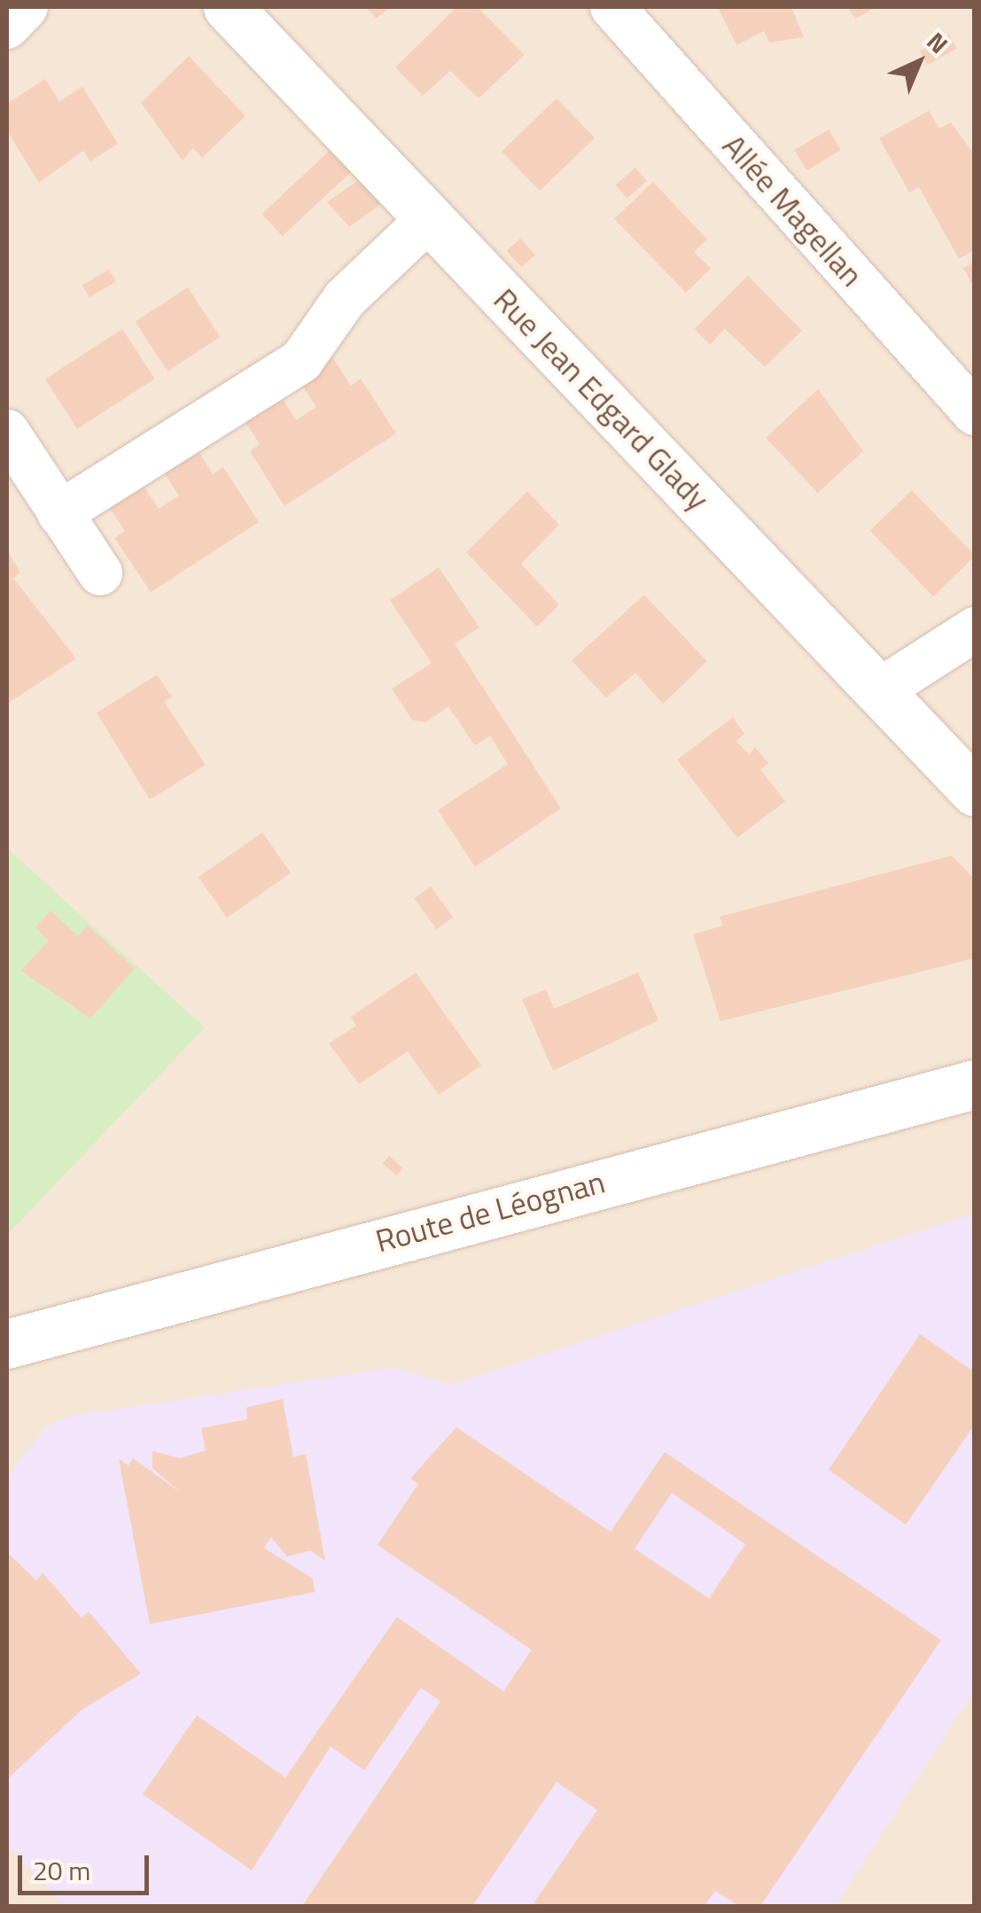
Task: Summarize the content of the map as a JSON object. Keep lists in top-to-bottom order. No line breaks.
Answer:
{"streets":{"street":["Allée Magellan","Rue Jean Edgard Glady","Route de Léognan"]},"scale_bar":"20 m","north":"top right"}
